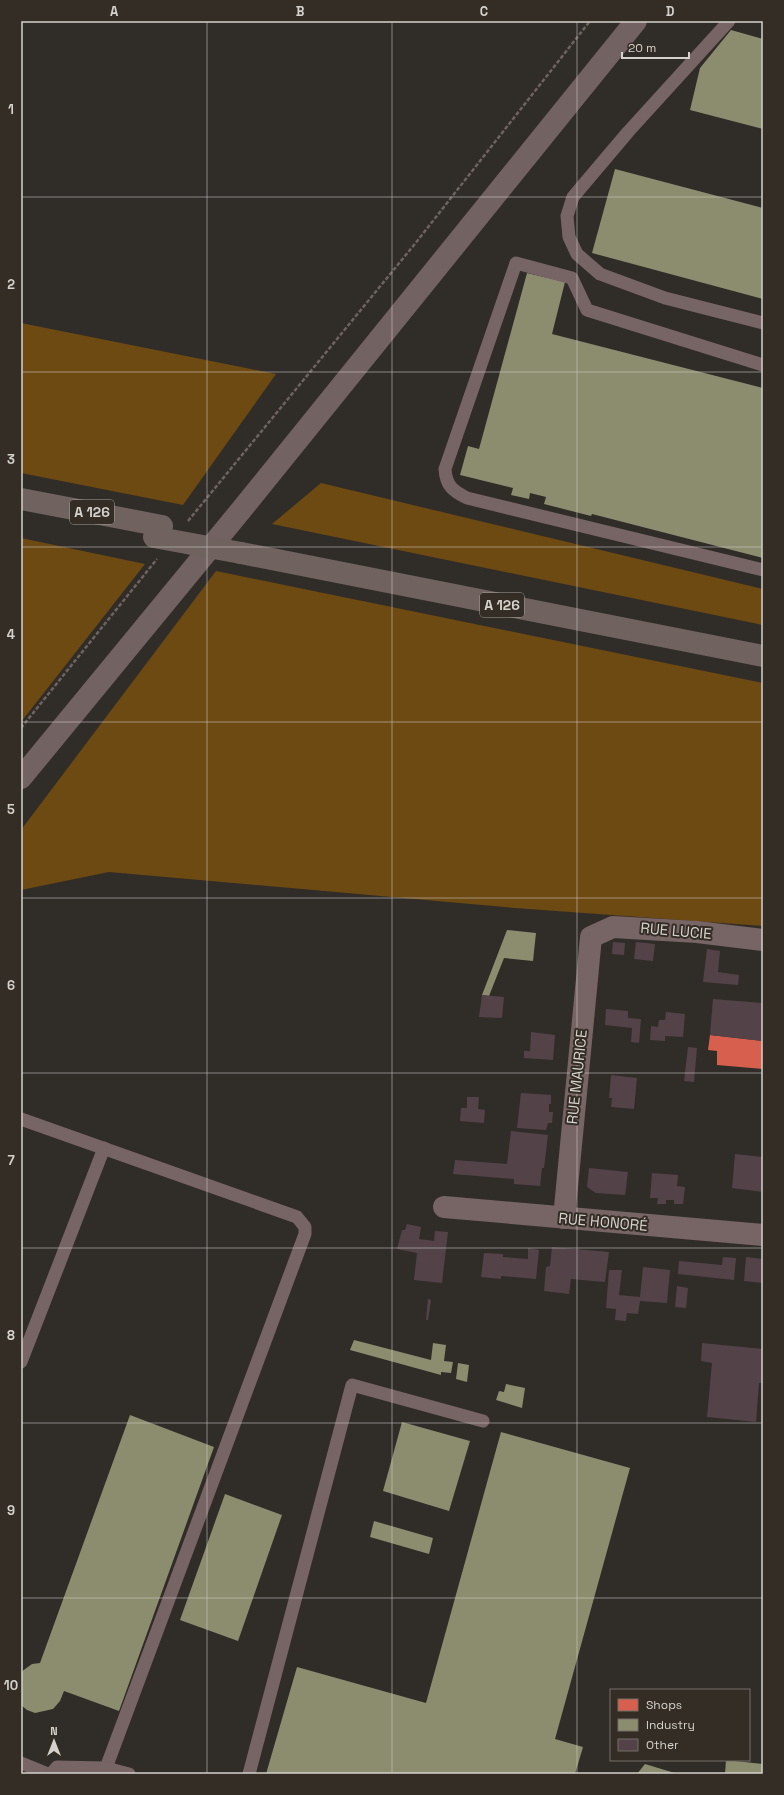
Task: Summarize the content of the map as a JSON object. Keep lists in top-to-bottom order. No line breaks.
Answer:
{"streets":{"highway":["A 126"],"street":["RUE LUCIE","RUE MAURICE","RUE HONORÉ"]},"crossings":[["RUE LUCIE","RUE MAURICE"],["RUE MAURICE","RUE HONORÉ"]],"legend":["Shops","Industry","Other"],"scale_bar":"20 m","north":"top","grid":{"columns":["A","B","C","D"],"rows":["1","2","3","4","5","6","7","8","9","10"]}}
